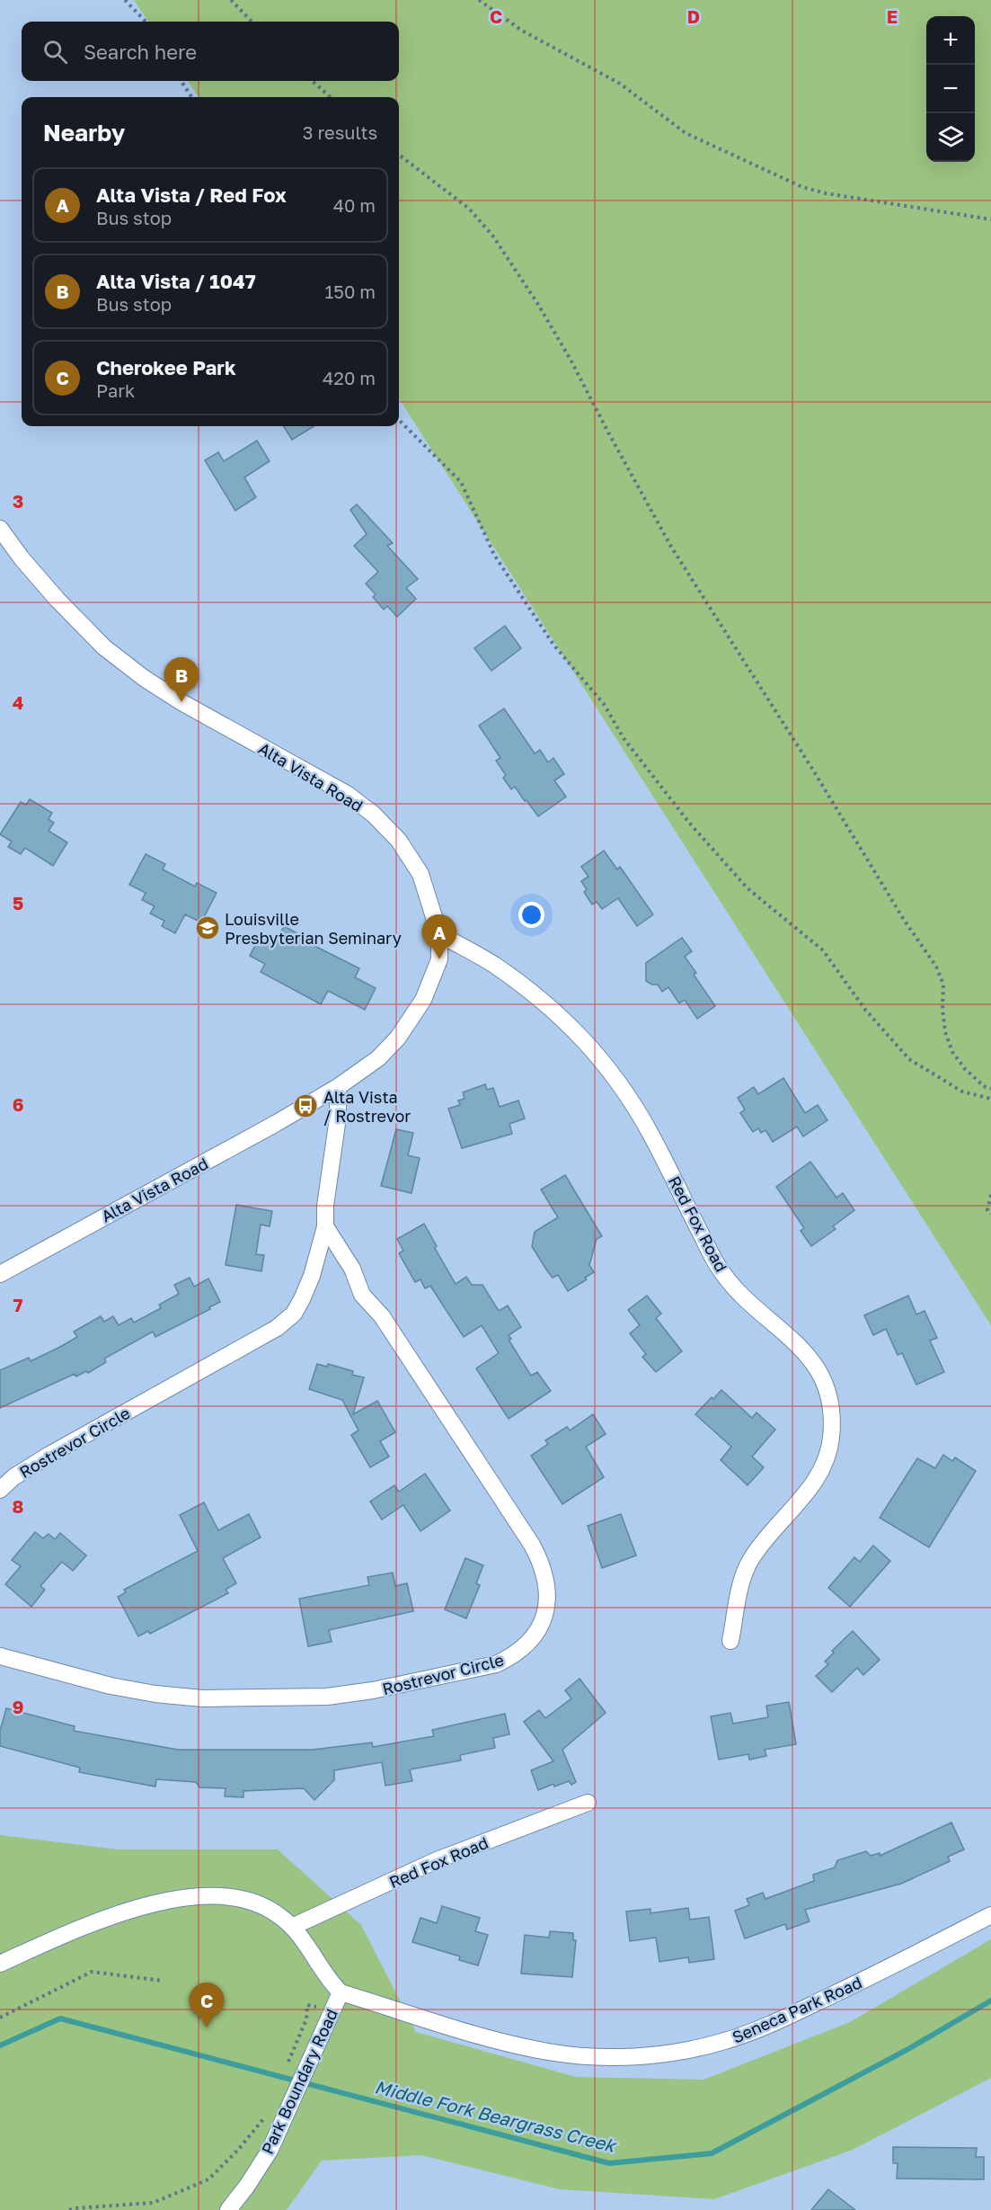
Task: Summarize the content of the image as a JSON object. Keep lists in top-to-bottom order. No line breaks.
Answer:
{"streets":{"street":["Alta Vista Road","Red Fox Road","Rostrevor Circle","Seneca Park Road","Park Boundary Road"]},"crossings":[["Alta Vista Road","Red Fox Road"],["Alta Vista Road","Rostrevor Circle"],["Red Fox Road","Park Boundary Road"],["Seneca Park Road","Park Boundary Road"]],"water":["Middle Fork Beargrass Creek"],"places":{"school or university":["Louisville Presbyterian Seminary"],"bus stop":["Alta Vista / Rostrevor"]},"page":{"map_buttons":["+","−"],"search":"Search here","heading":["Nearby","3 results"],"list":[{"mark":"A","name":"Alta Vista / Red Fox","note":"Bus stop","value":"40 m"},{"mark":"B","name":"Alta Vista / 1047","note":"Bus stop","value":"150 m"},{"mark":"C","name":"Cherokee Park","note":"Park","value":"420 m"}],"pins":["B","A","C"]},"grid":{"columns":["C","D","E"],"rows":["3","4","5","6","7","8","9"]}}
